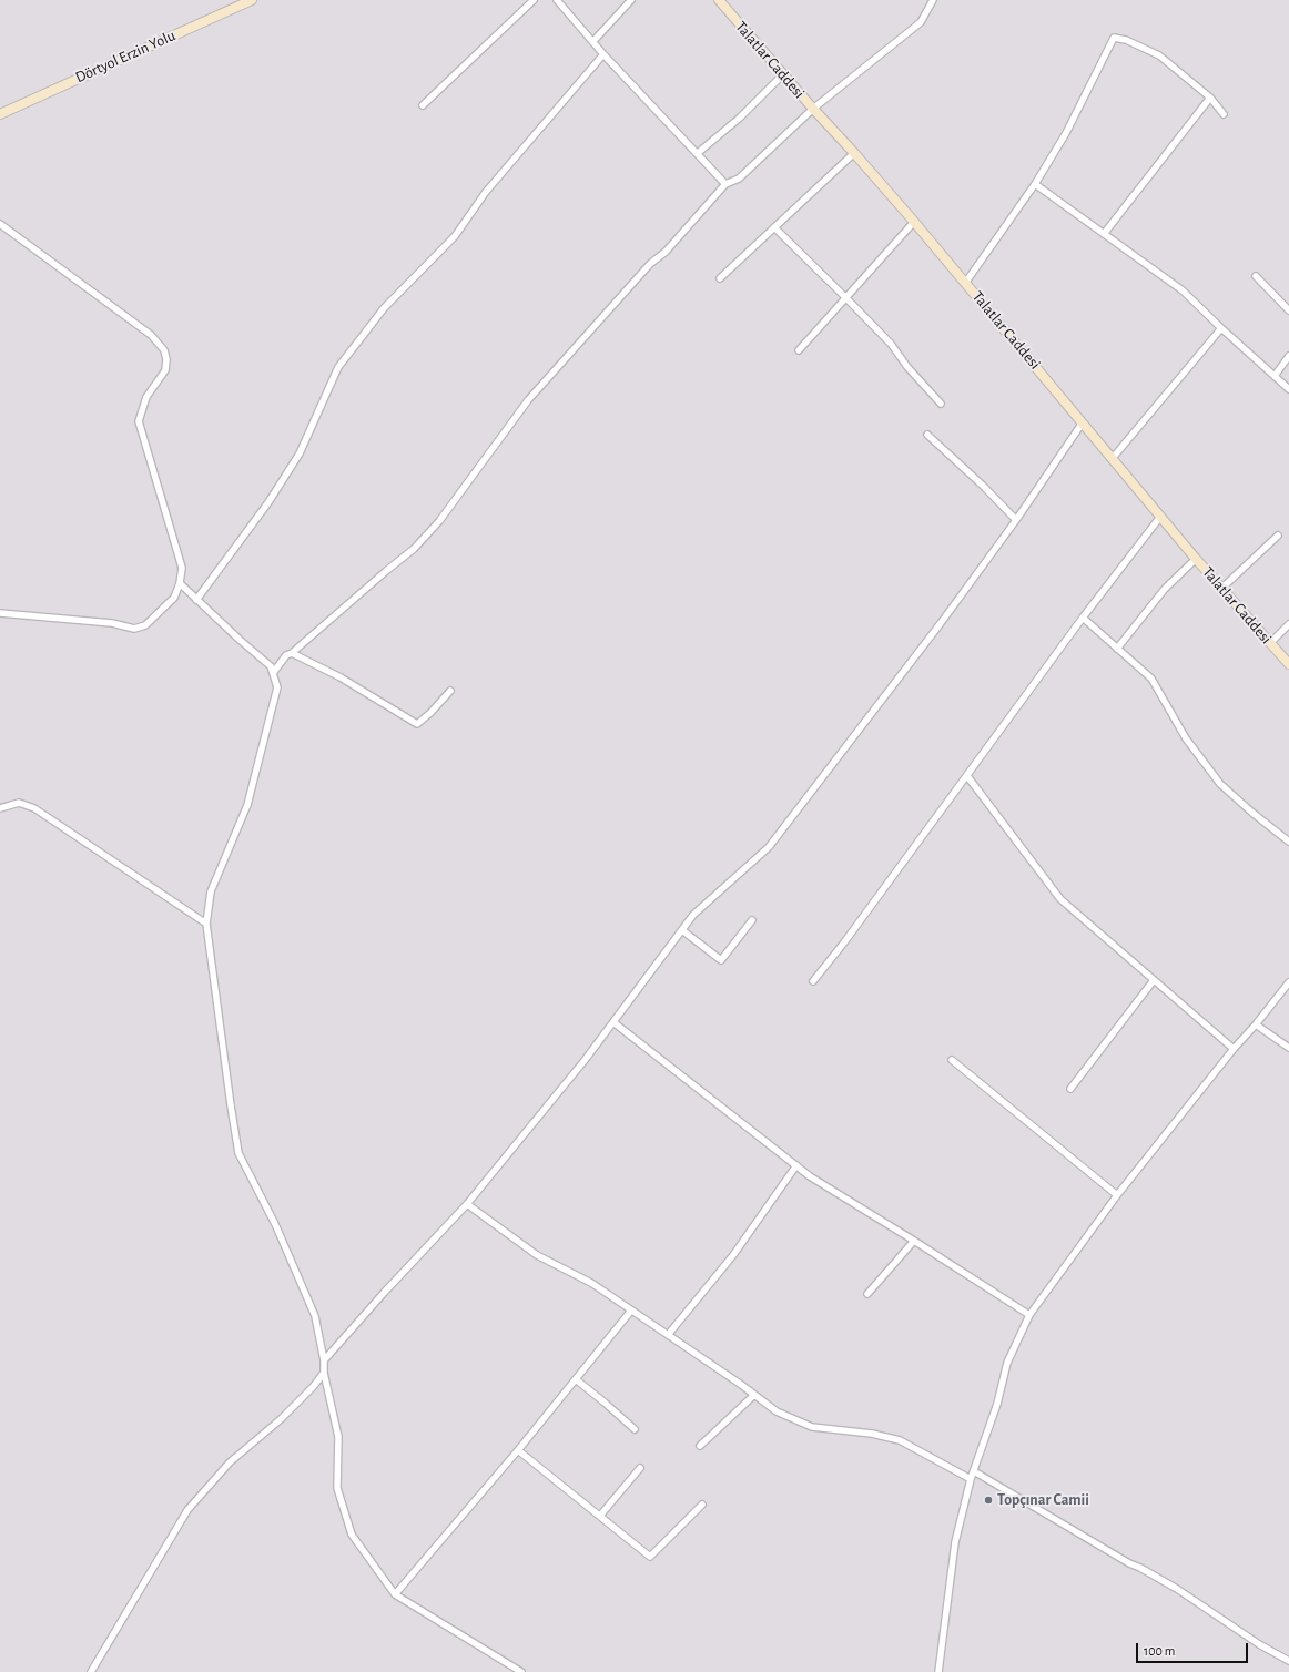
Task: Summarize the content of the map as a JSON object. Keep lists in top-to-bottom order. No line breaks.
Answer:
{"streets":{"street":["Dörtyol Erzin Yolu","Talatlar Caddesi"]},"places":["Topçınar Camii"],"scale_bar":"100 m"}
